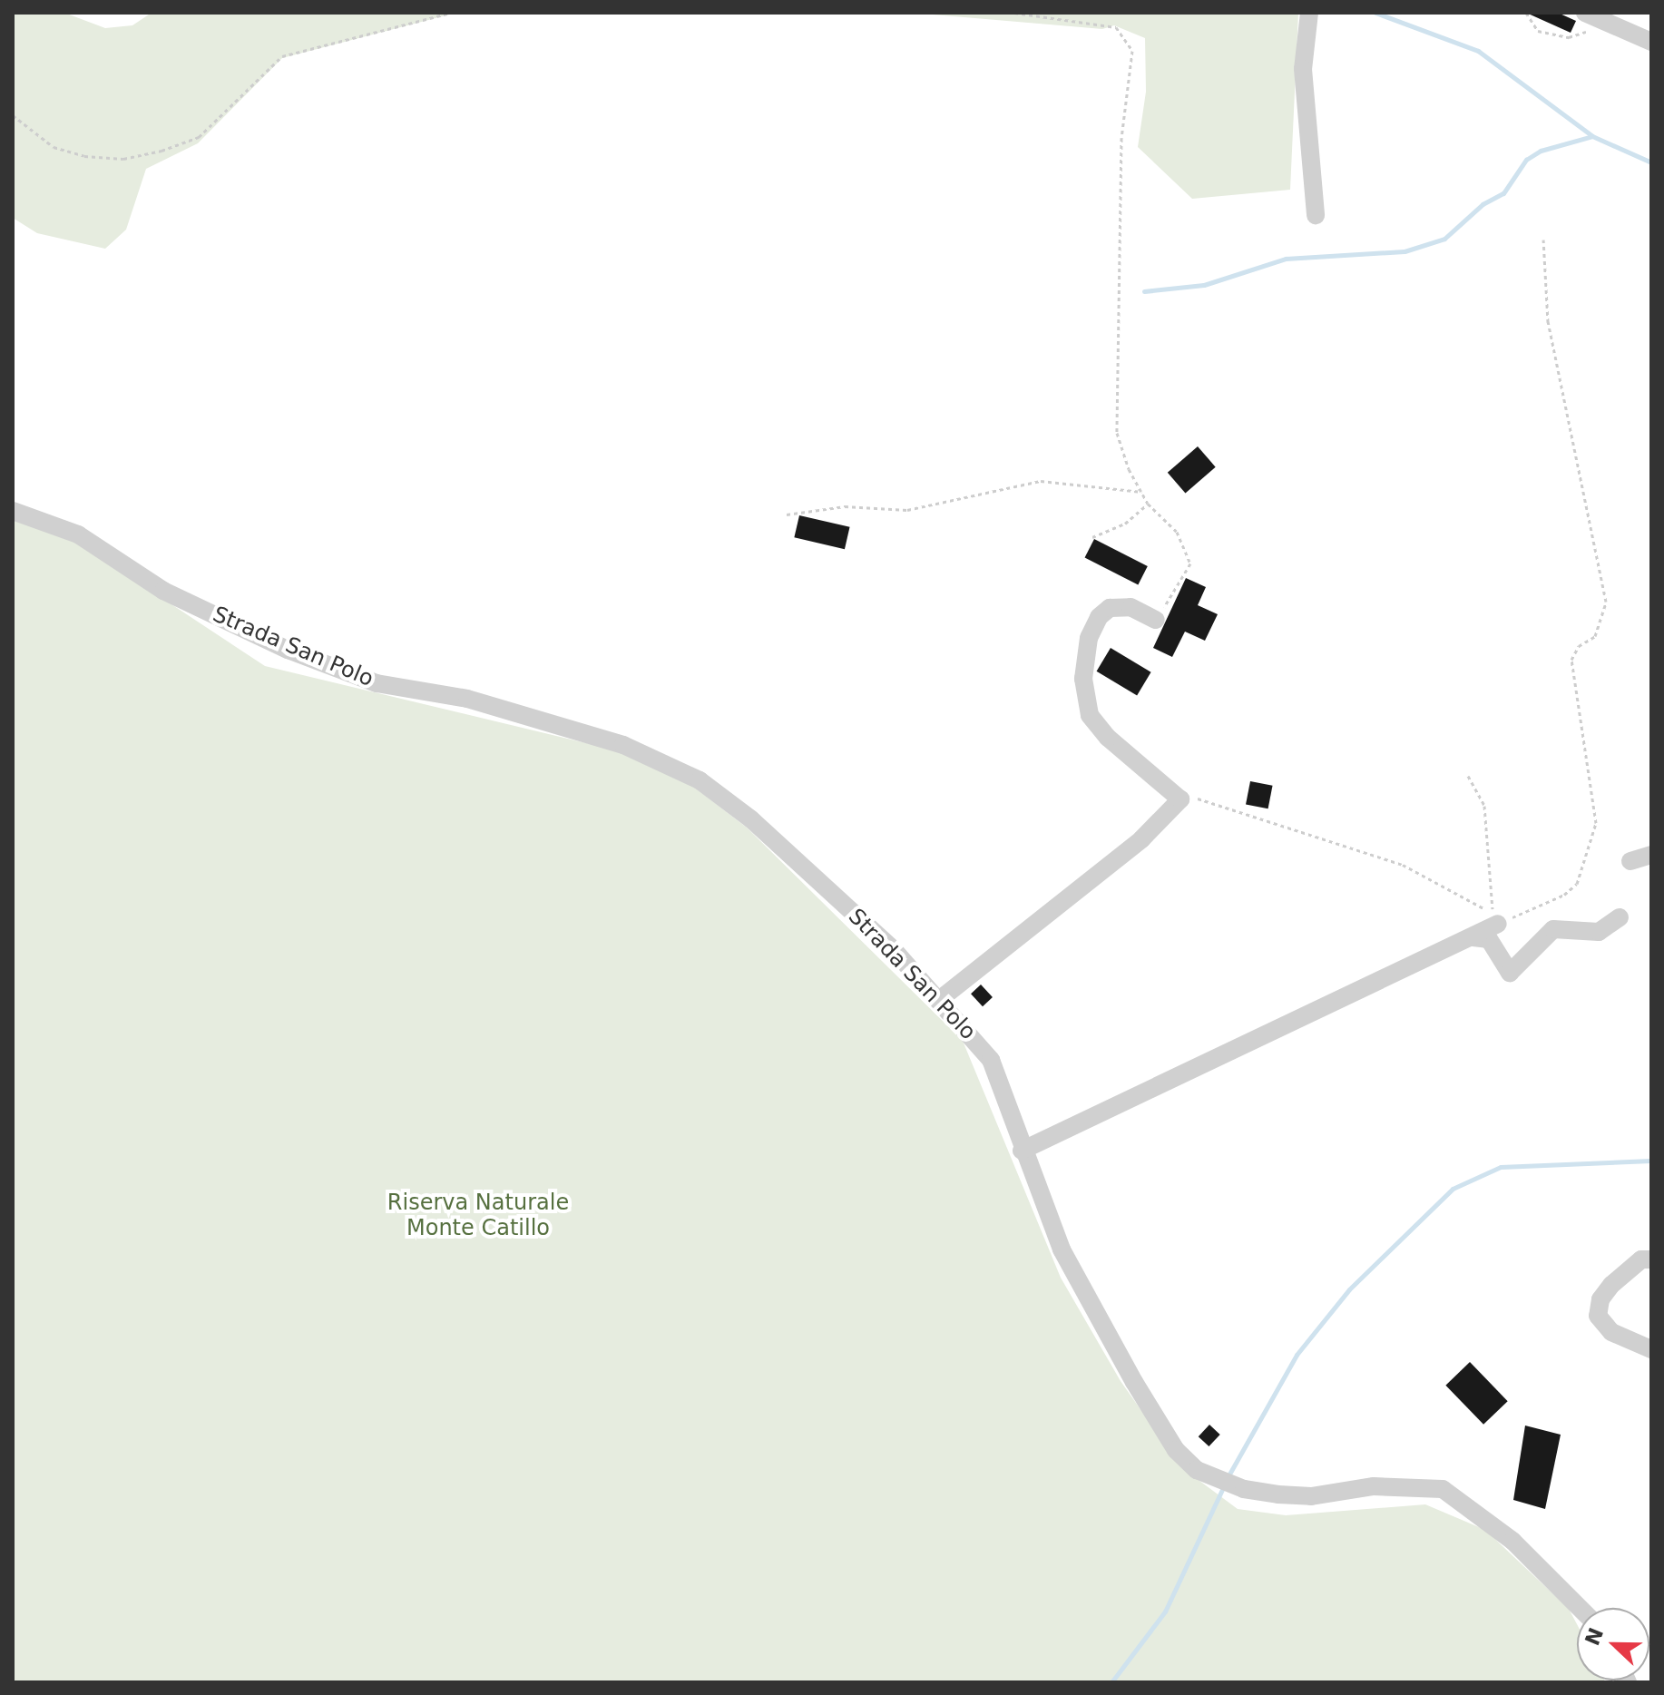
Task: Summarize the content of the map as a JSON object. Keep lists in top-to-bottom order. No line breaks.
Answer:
{"streets":{"street":["Strada San Polo"]},"parks":["Riserva Naturale Monte Catillo"],"north":"left"}
